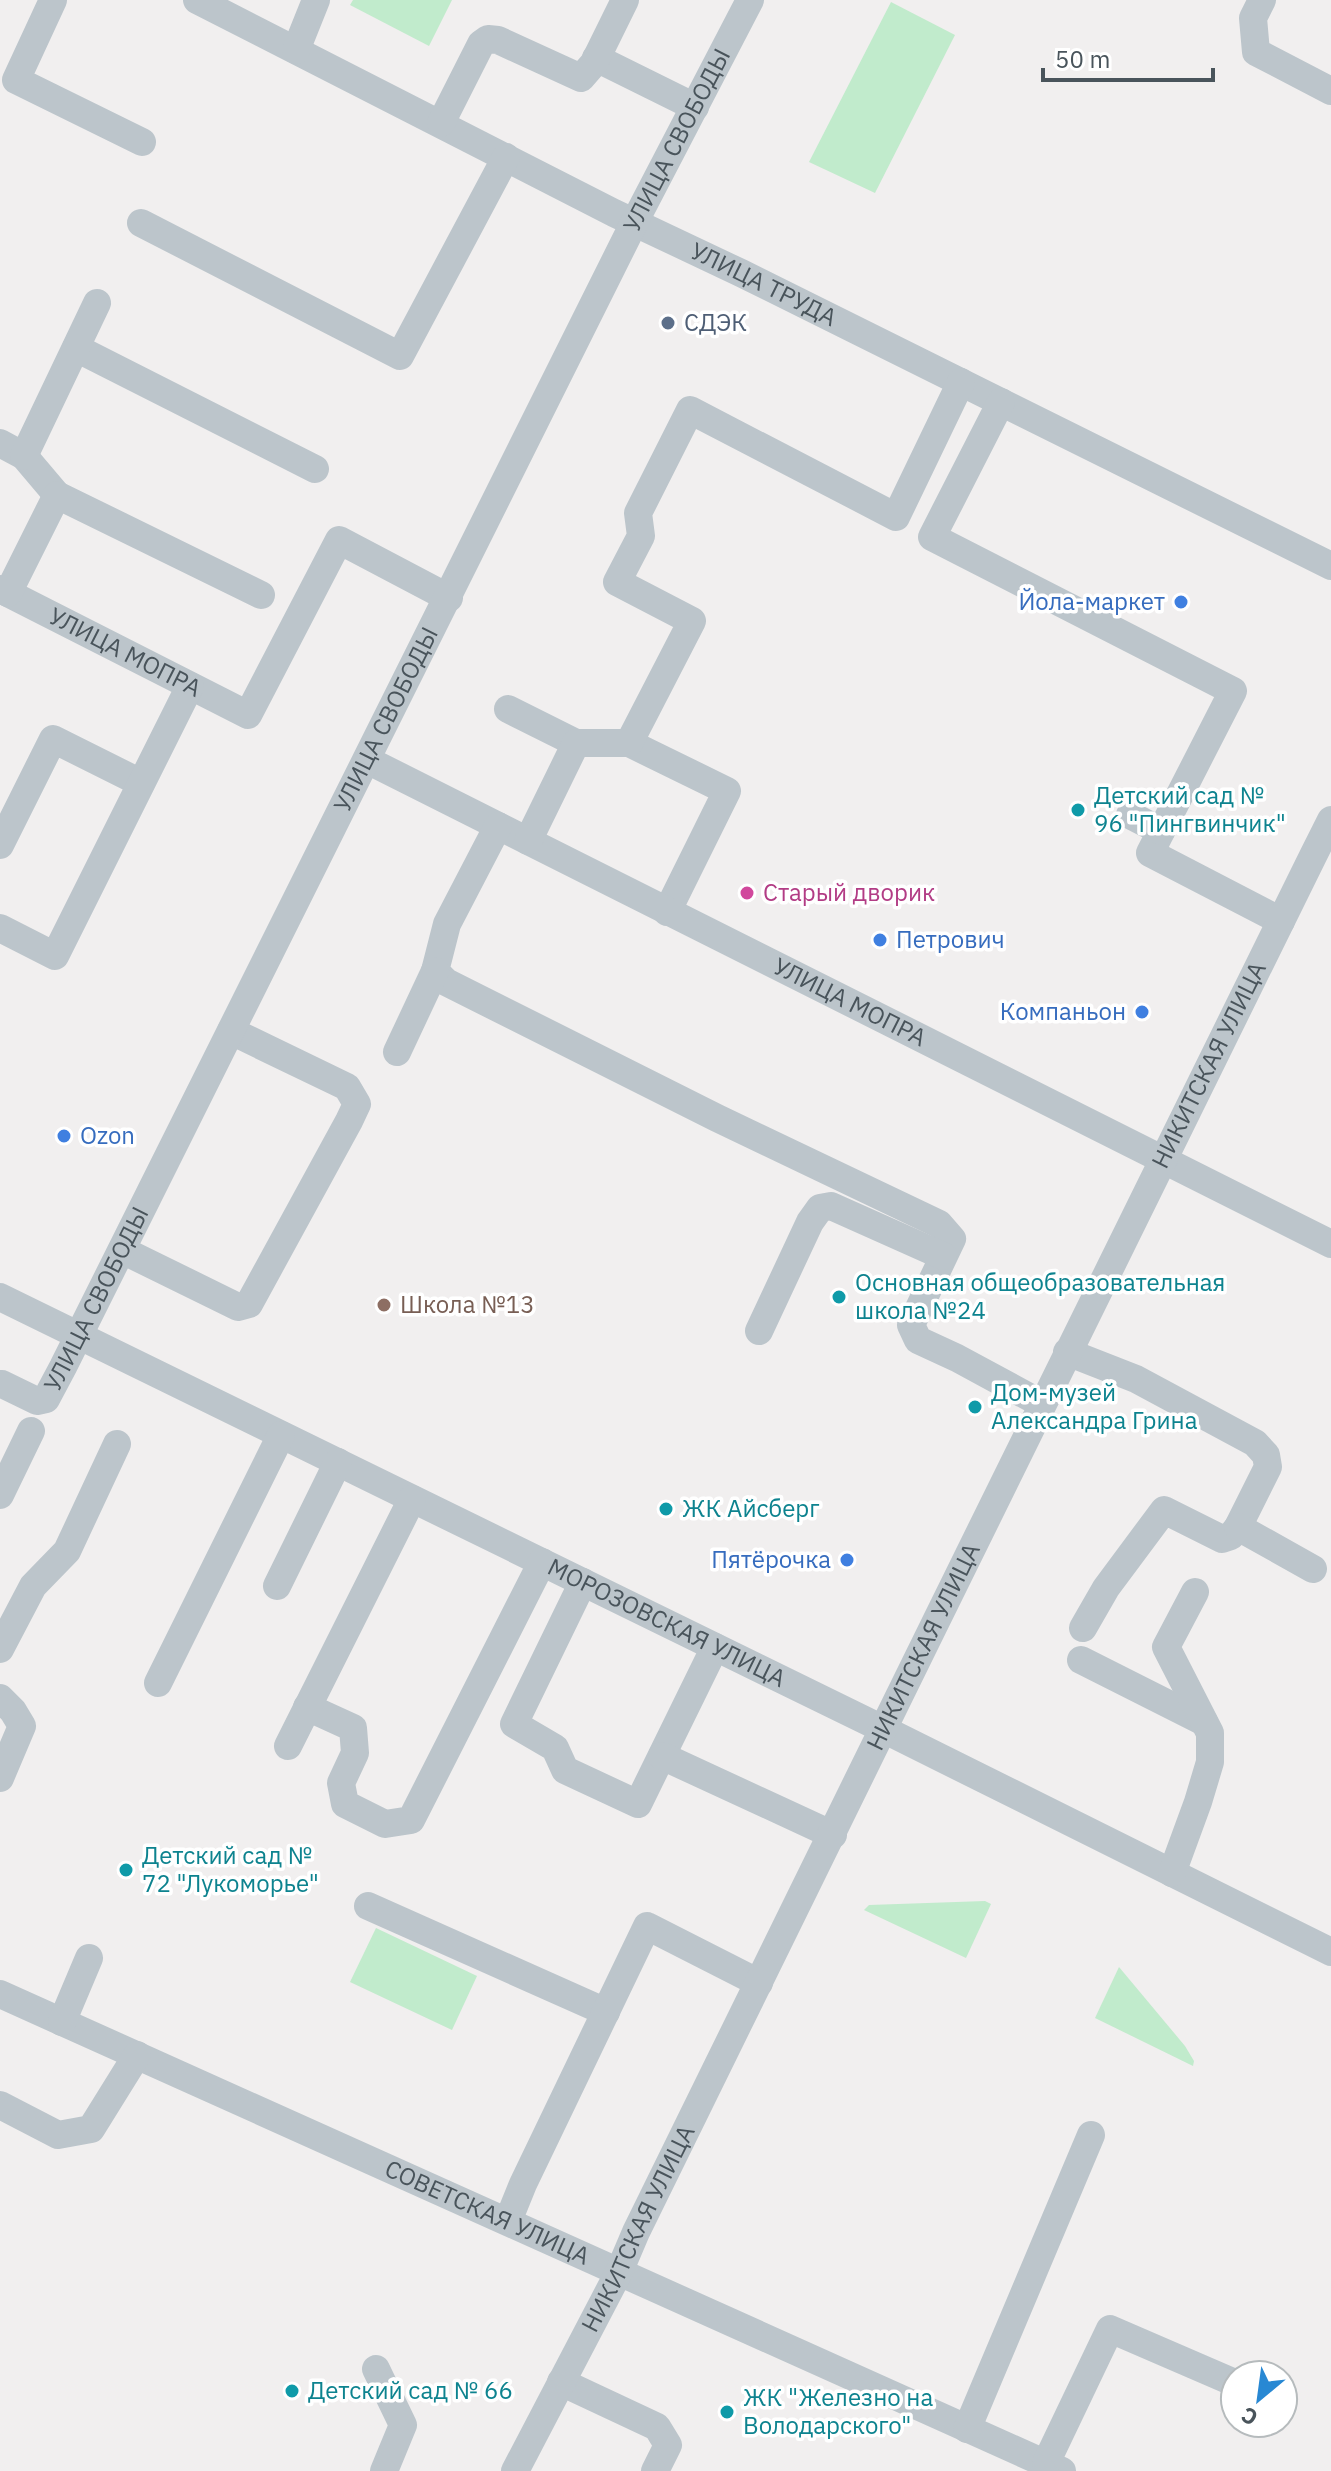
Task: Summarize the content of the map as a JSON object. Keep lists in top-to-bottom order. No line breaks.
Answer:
{"streets":{"street":["УЛИЦА СВОБОДЫ","УЛИЦА ТРУДА","УЛИЦА МОПРА","НИКИТСКАЯ УЛИЦА","МОРОЗОВСКАЯ УЛИЦА","СОВЕТСКАЯ УЛИЦА"]},"crossings":[["УЛИЦА СВОБОДЫ","УЛИЦА ТРУДА"],["УЛИЦА СВОБОДЫ","УЛИЦА МОПРА"],["УЛИЦА СВОБОДЫ","МОРОЗОВСКАЯ УЛИЦА"],["УЛИЦА МОПРА","НИКИТСКАЯ УЛИЦА"],["НИКИТСКАЯ УЛИЦА","МОРОЗОВСКАЯ УЛИЦА"],["НИКИТСКАЯ УЛИЦА","СОВЕТСКАЯ УЛИЦА"]],"places":["СДЭК","Йола-маркет","Детский сад № 96 \"Пингвинчик\"","Старый дворик","Петрович","Компаньон","Ozon","Основная общеобразовательная школа №24","Школа №13","Дом-музей Александра Грина","ЖК Айсберг","Пятёрочка","Детский сад № 72 \"Лукоморье\"","Детский сад № 66","ЖК \"Железно на Володарского\""],"scale_bar":"50 m","north":"bottom left"}
